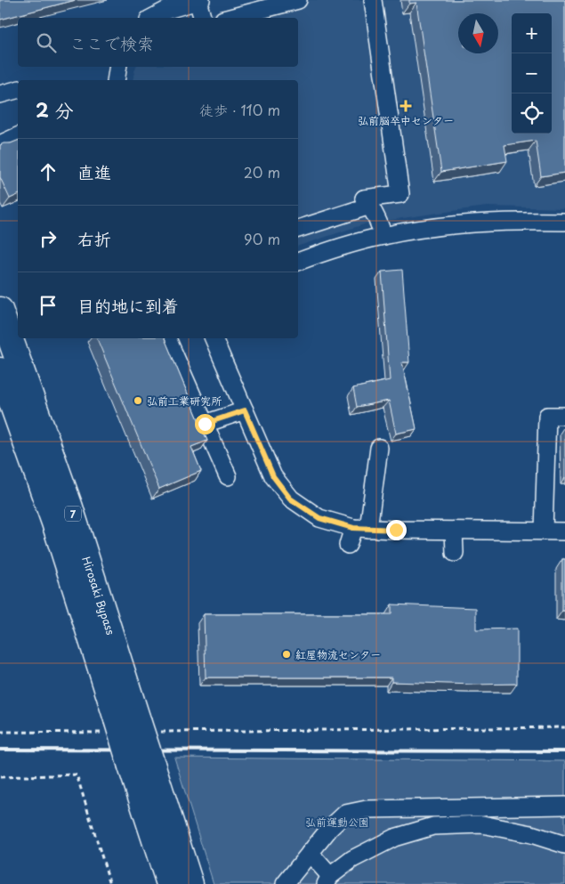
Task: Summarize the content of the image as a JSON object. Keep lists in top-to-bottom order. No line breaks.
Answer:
{"streets":{"highway":["7","Hirosaki Bypass"]},"parks":["弘前運動公園"],"places":{"health":["弘前脳卒中センター"],"other":["弘前工業研究所","紅屋物流センター"]},"north":"bottom","page":{"map_buttons":["+","−"],"search":"ここで検索","heading":["2 分","徒歩 · 110 m"],"list":[["直進","20 m"],["右折","90 m"],"目的地に到着"]}}
